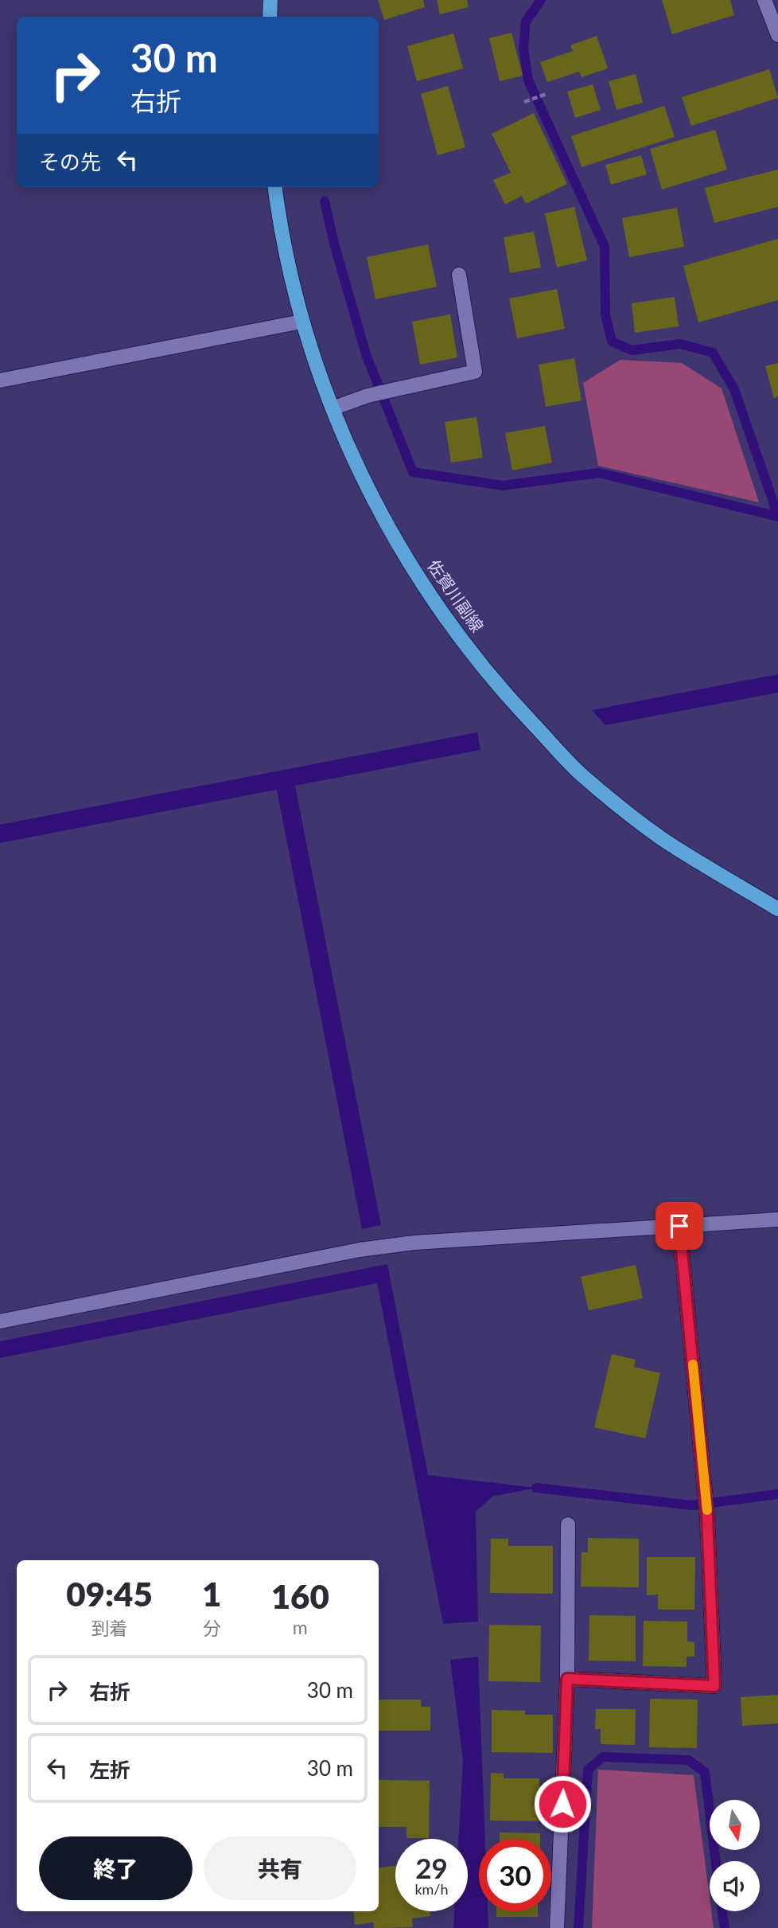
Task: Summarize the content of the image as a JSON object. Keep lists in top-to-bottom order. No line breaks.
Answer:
{"streets":{"main road":["佐賀川副線"]},"north":"bottom","page":{"turn":["30 m","右折"],"then":"その先","eta":["09:45","到着","1","分","160","m"],"list":[{"name":"右折","value":"30 m"},{"name":"左折","value":"30 m"}],"buttons":["終了","共有"],"speed":"29 km/h","limit":"30"}}
